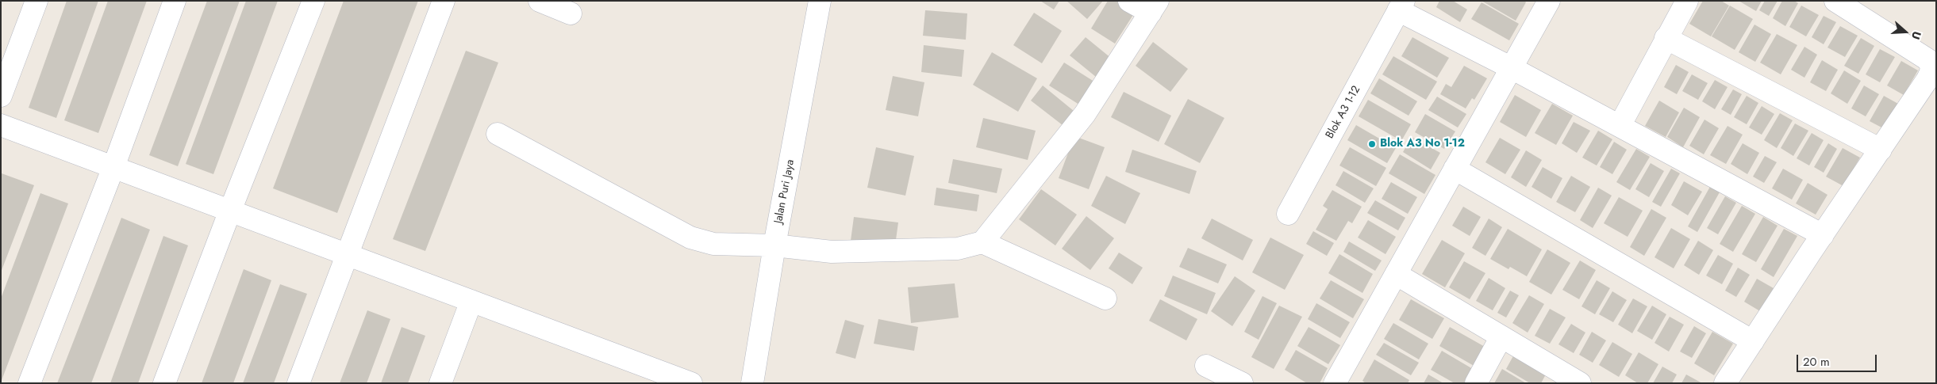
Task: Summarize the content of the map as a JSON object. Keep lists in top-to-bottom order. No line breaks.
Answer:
{"streets":{"street":["Blok A3 1-12","Jalan Puri Jaya"]},"places":["Blok A3 No 1-12"],"scale_bar":"20 m","north":"right"}
